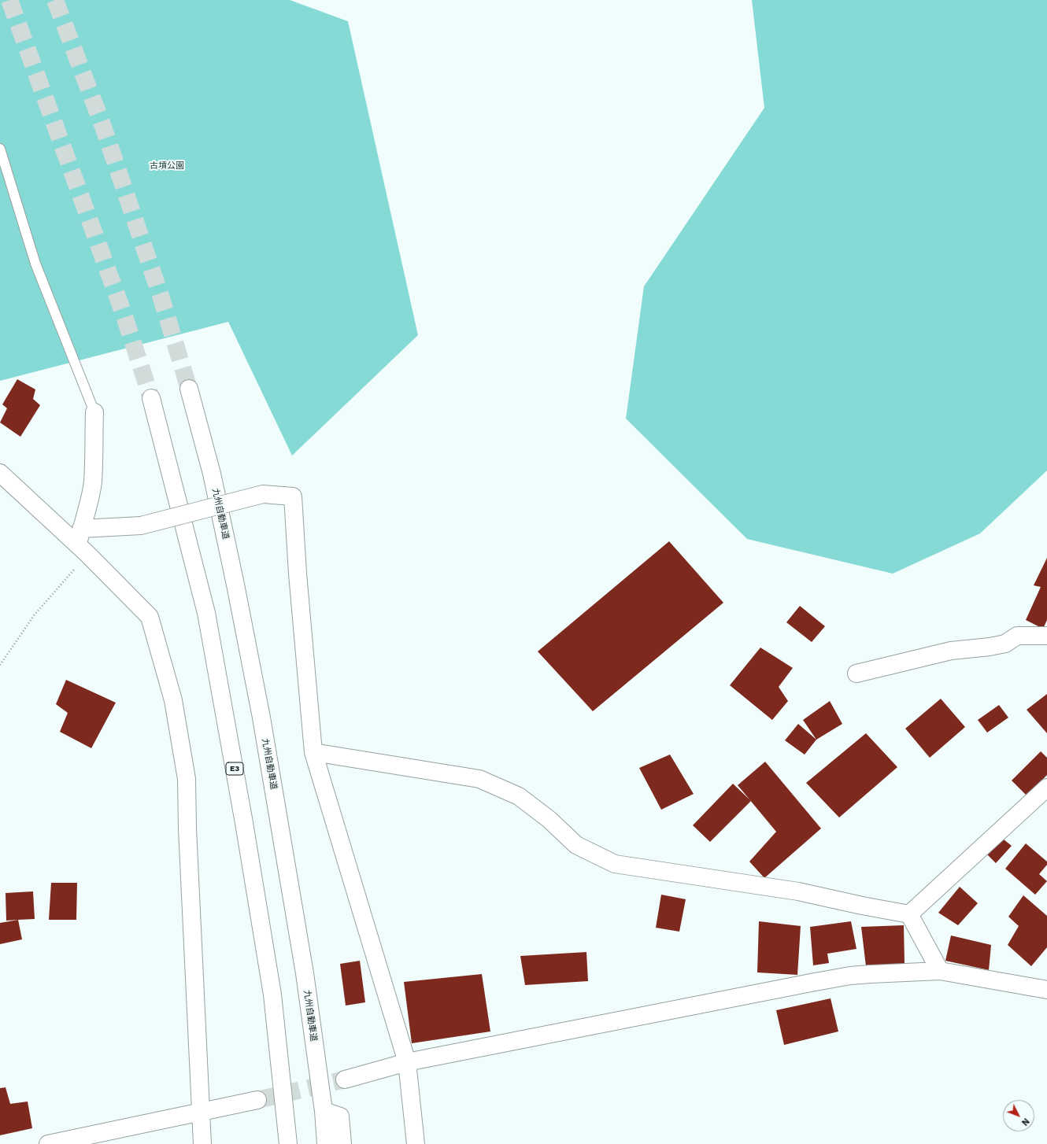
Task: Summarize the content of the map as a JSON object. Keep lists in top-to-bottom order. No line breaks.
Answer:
{"streets":{"main road":["九州自動車道","E3"]},"parks":["古墳公園"],"north":"bottom right"}
